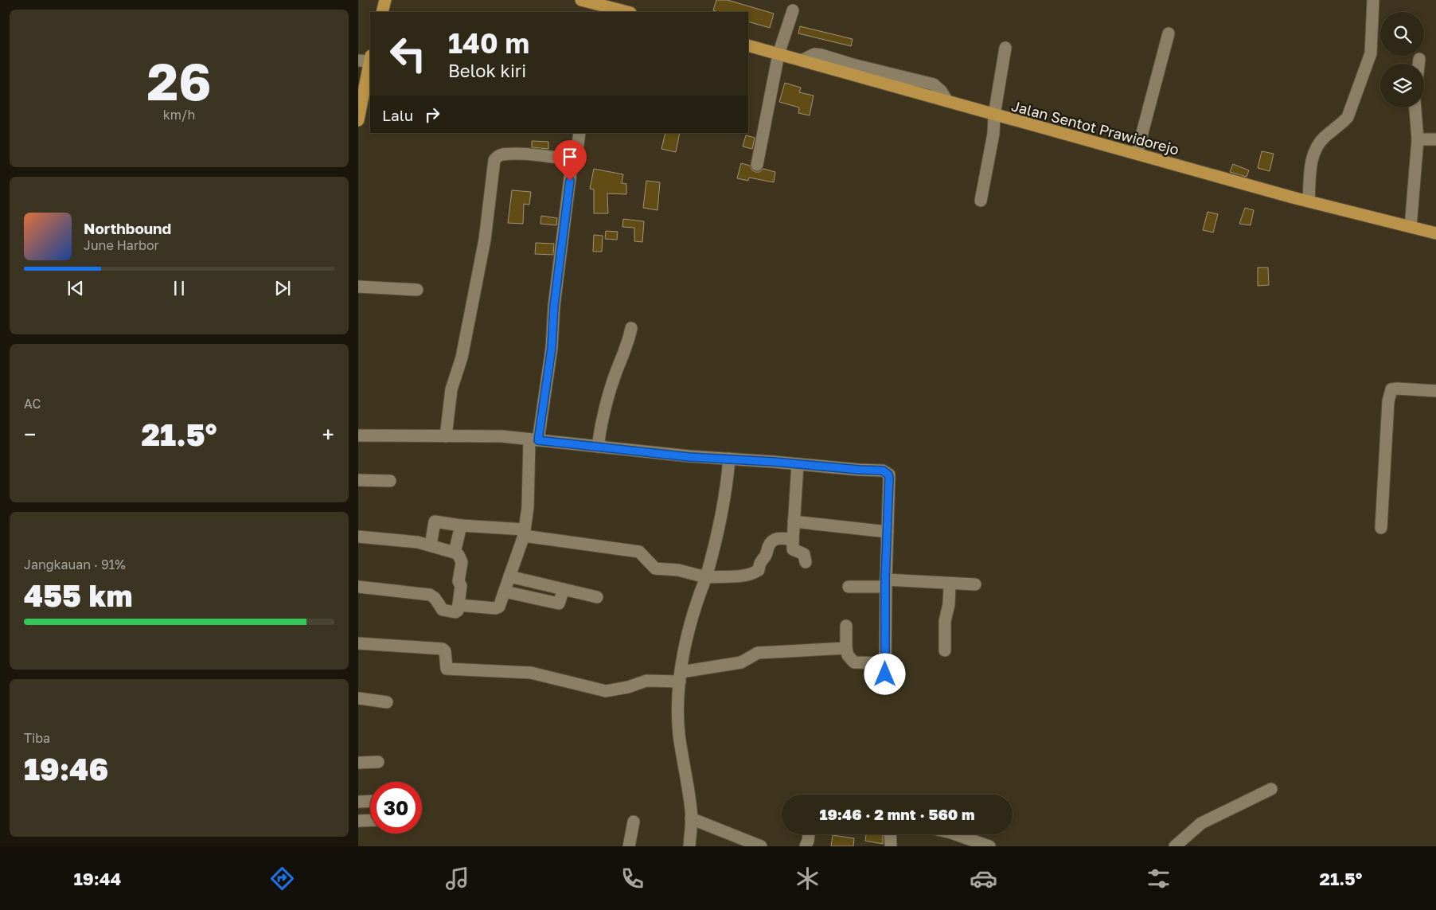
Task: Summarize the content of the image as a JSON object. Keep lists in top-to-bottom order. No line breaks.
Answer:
{"streets":{"main road":["Jalan Sentot Prawidorejo"]},"page":{"tile":[["26","km/h"],"AC",["Jangkauan · 91%","455 km"],["Tiba","19:46"]],"turn":["140 m","Belok kiri"],"then":"Lalu","song":["Northbound","June Harbor"],"heat":["−","21.5°","+"],"limit":"30","trip":"19:46 · 2 mnt · 560 m","tabs":["19:44","21.5°"]}}
